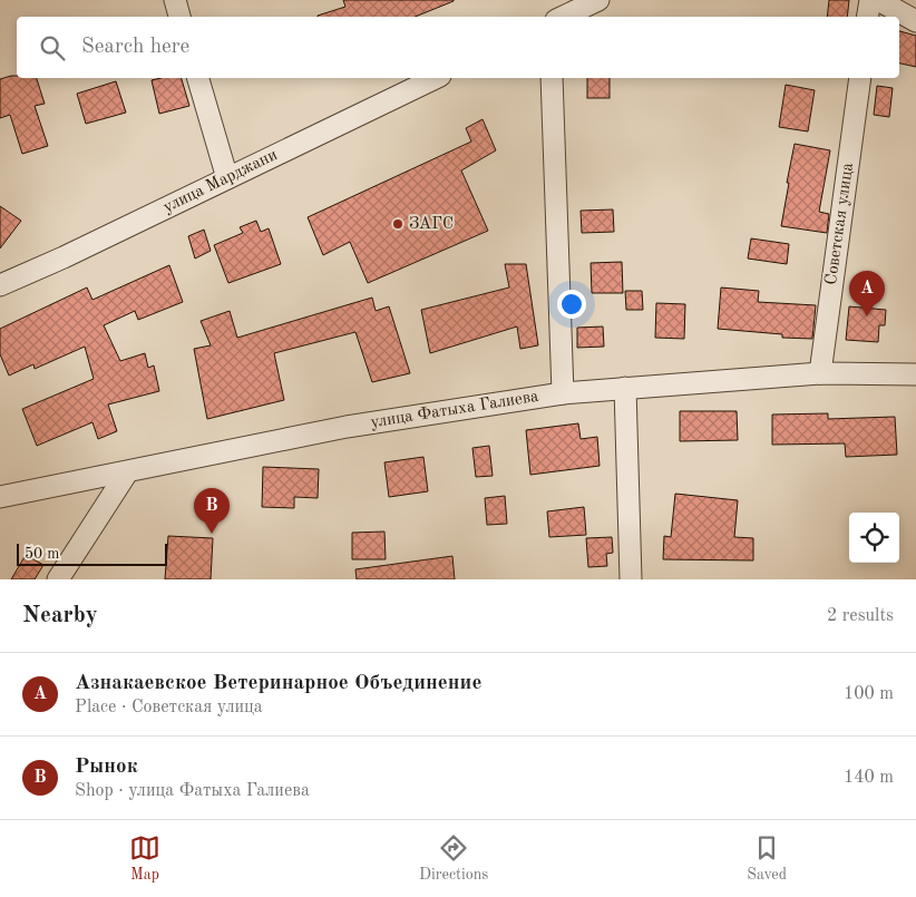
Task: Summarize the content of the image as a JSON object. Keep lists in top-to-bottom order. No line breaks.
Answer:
{"streets":{"street":["улица Марджани","Советская улица","улица Фатыха Галиева"]},"crossings":[["Советская улица","улица Фатыха Галиева"]],"places":["ЗАГС"],"scale_bar":"50 m","page":{"search":"Search here","pins":["A","B"],"scale":"50 m","heading":["Nearby","2 results"],"list":[{"mark":"A","name":"Азнакаевское Ветеринарное Объединение","note":"Place · Советская улица","value":"100 m"},{"mark":"B","name":"Рынок","note":"Shop · улица Фатыха Галиева","value":"140 m"}],"nav":["Map","Directions","Saved"]}}
